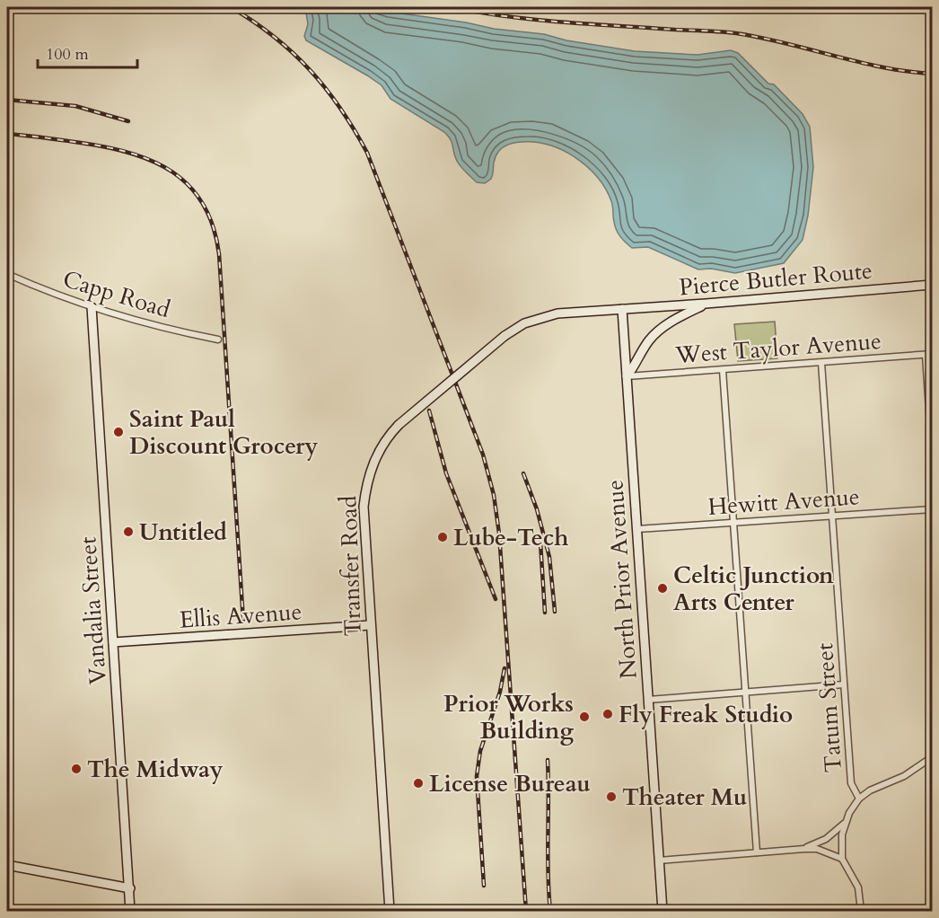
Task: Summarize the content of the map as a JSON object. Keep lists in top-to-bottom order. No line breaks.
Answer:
{"streets":{"street":["Pierce Butler Route","Capp Road","West Taylor Avenue","Hewitt Avenue","Transfer Road","North Prior Avenue","Vandalia Street","Ellis Avenue","Tatum Street"]},"crossings":[["Pierce Butler Route","Transfer Road"],["Pierce Butler Route","North Prior Avenue"],["Capp Road","Vandalia Street"],["West Taylor Avenue","North Prior Avenue"],["West Taylor Avenue","Tatum Street"],["Hewitt Avenue","North Prior Avenue"],["Hewitt Avenue","Tatum Street"],["Transfer Road","North Prior Avenue"],["Transfer Road","Ellis Avenue"],["Vandalia Street","Ellis Avenue"]],"places":["Saint Paul Discount Grocery","Untitled","Lube-Tech","Celtic Junction Arts Center","Fly Freak Studio","Prior Works Building","The Midway","License Bureau","Theater Mu"],"scale_bar":"100 m"}
